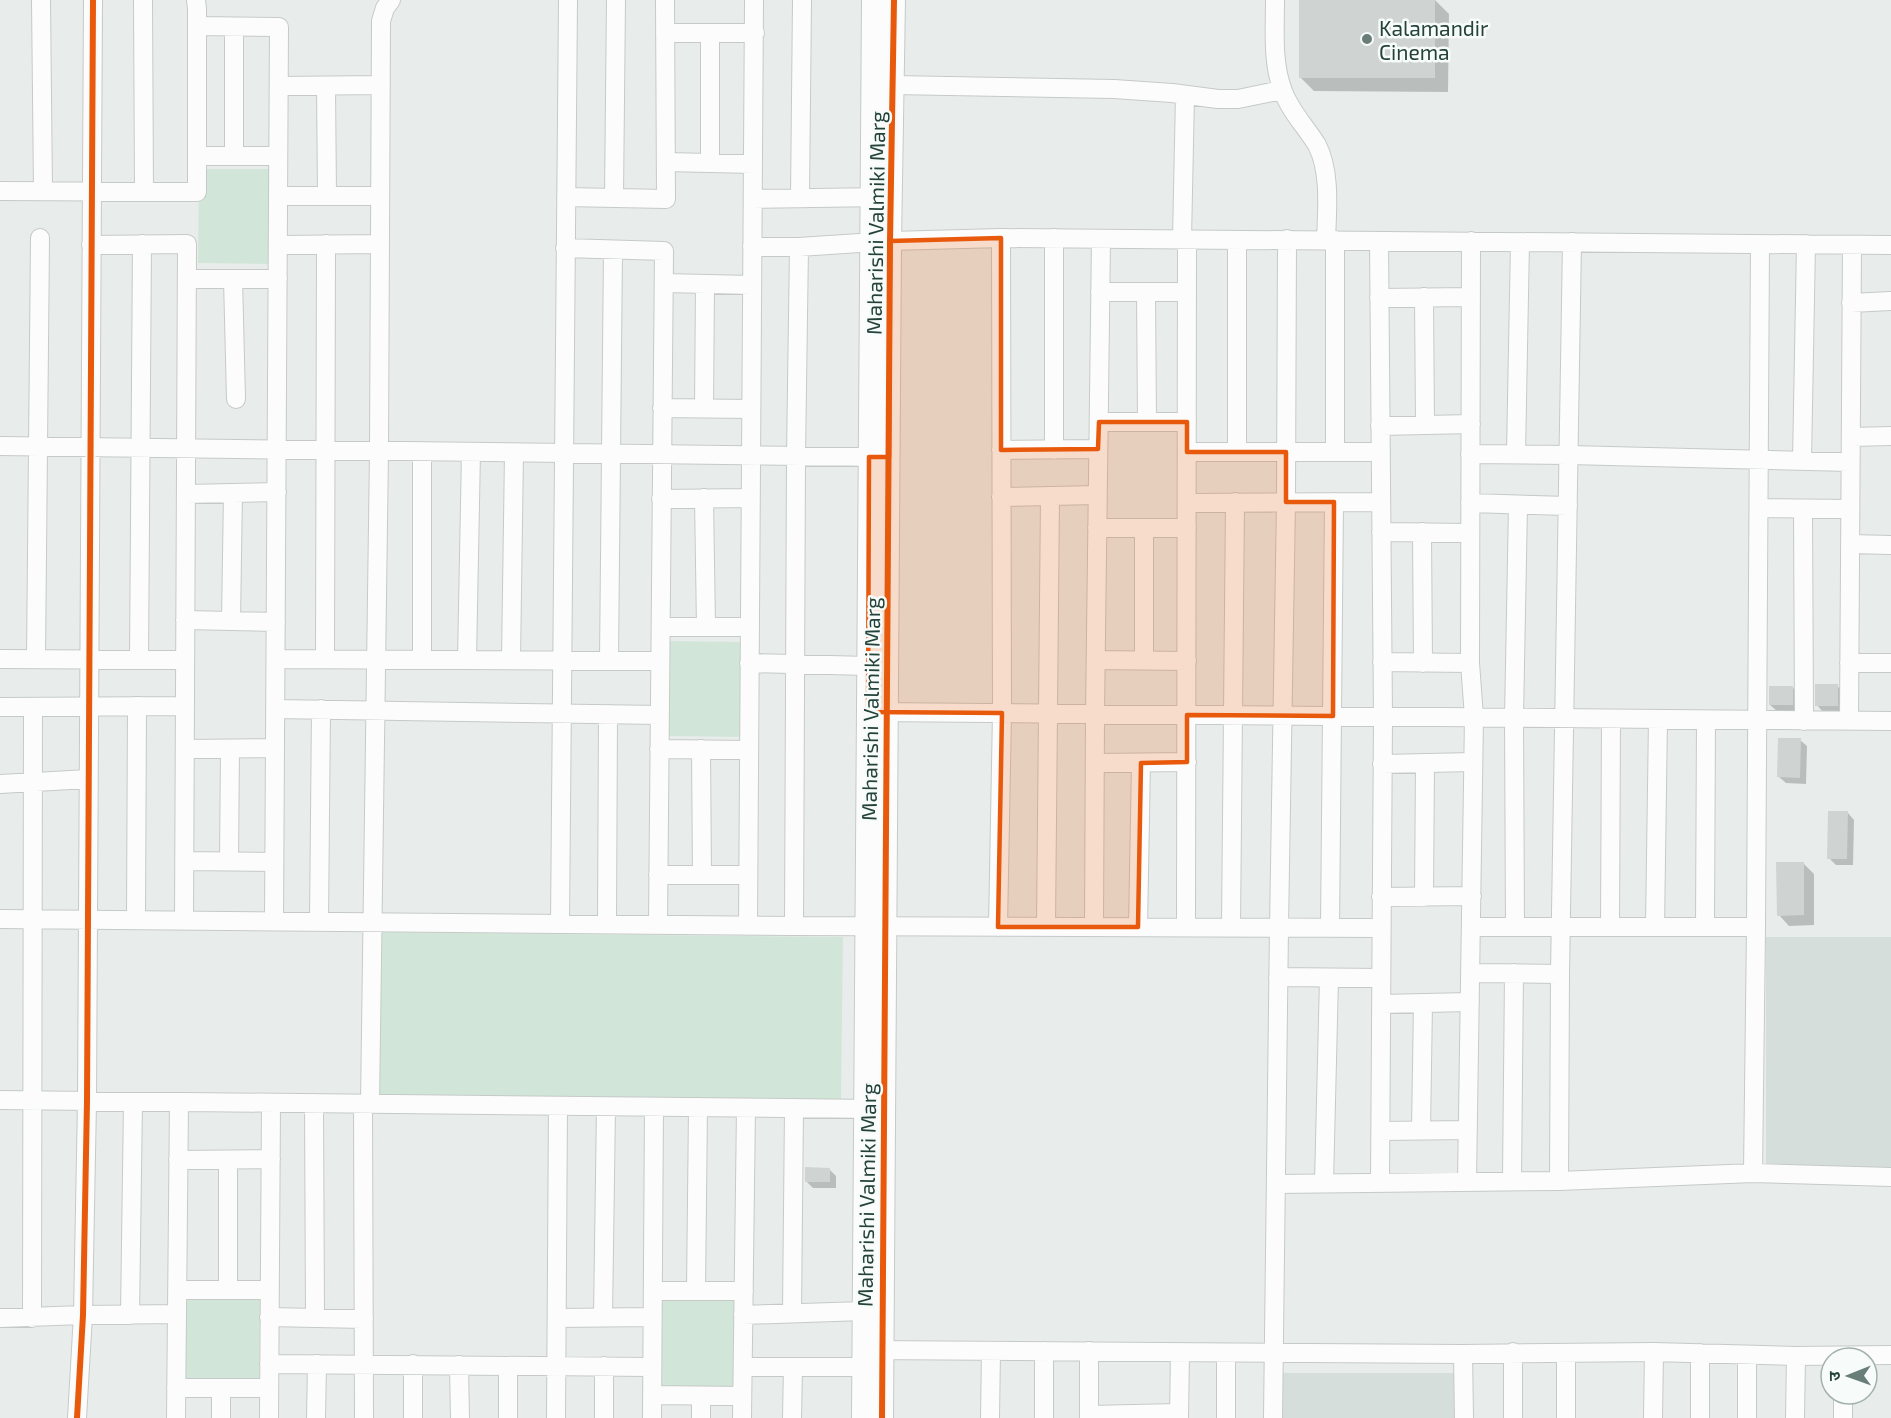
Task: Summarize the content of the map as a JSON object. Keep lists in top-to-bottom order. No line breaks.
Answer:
{"streets":{"street":["Maharishi Valmiki Marg"]},"places":["Kalamandir Cinema"],"north":"left"}
